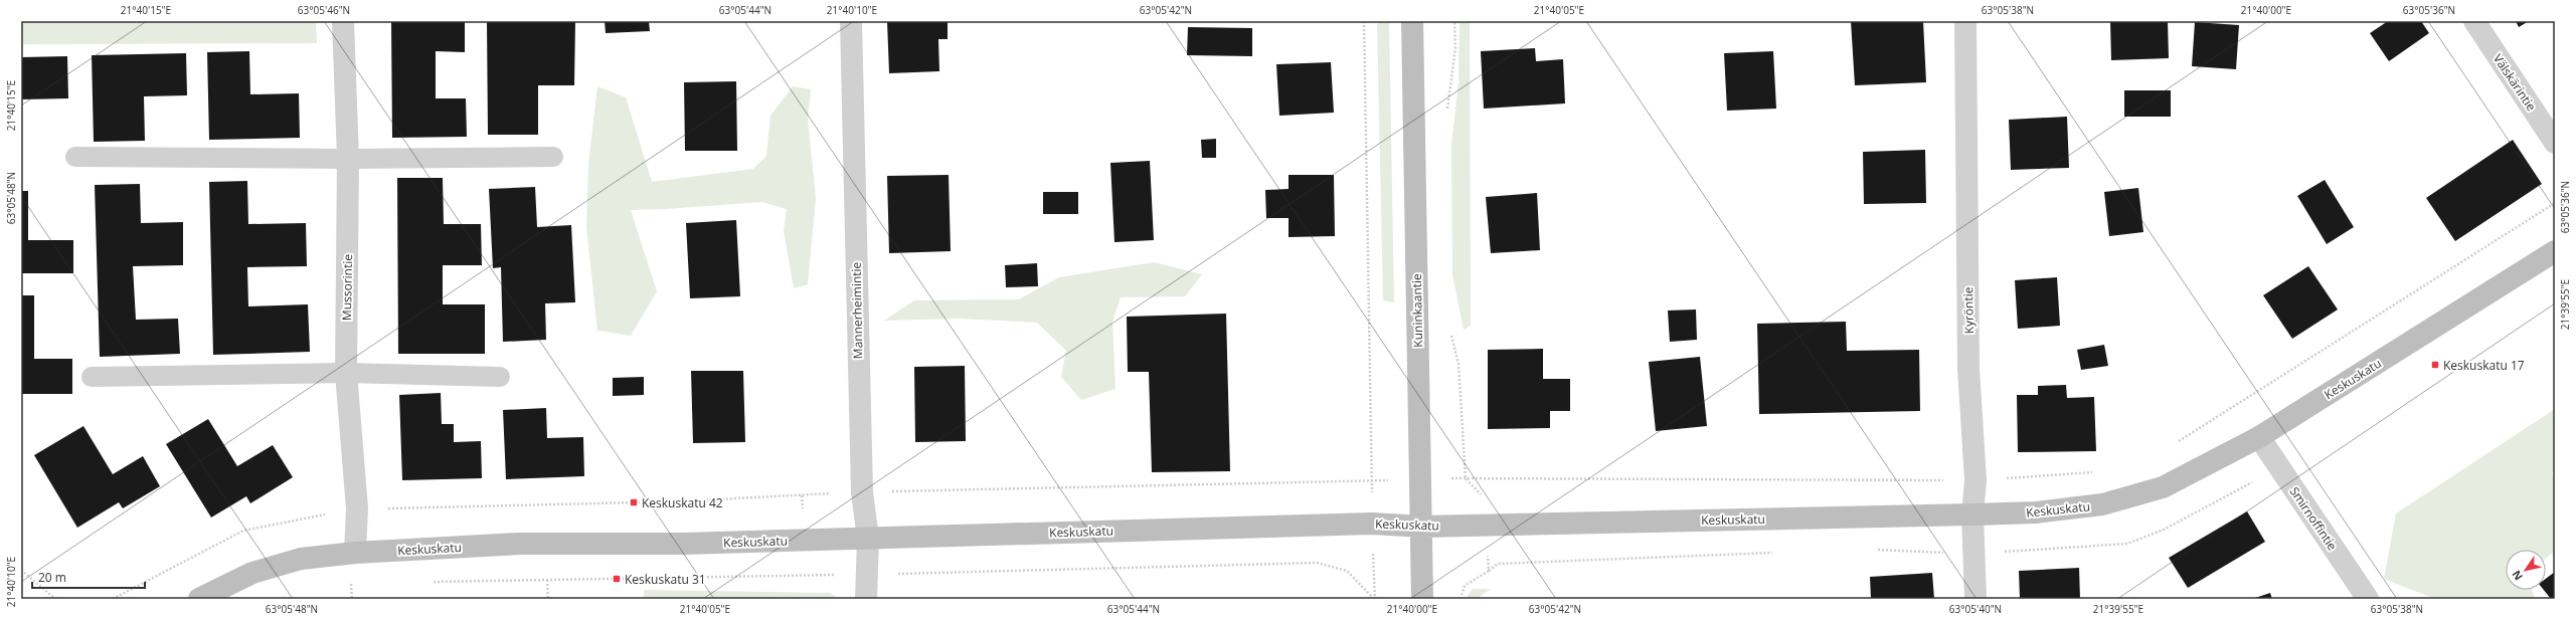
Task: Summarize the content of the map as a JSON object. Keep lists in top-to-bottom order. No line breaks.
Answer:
{"streets":{"street":["Välskärintie","Mussorintie","Mannerheimintie","Kuninkaantie","Kyröntie","Keskuskatu","Smirnoffintie"]},"crossings":[["Mussorintie","Keskuskatu"],["Mannerheimintie","Keskuskatu"],["Kuninkaantie","Keskuskatu"],["Kyröntie","Keskuskatu"],["Keskuskatu","Smirnoffintie"]],"places":{"transit":["Keskuskatu 17","Keskuskatu 42","Keskuskatu 31"]},"scale_bar":"20 m","north":"bottom left","coordinates":["21°40'15\"E","63°05'46\"N","63°05'44\"N","21°40'10\"E","63°05'42\"N","21°40'05\"E","63°05'38\"N","21°40'00\"E","63°05'36\"N","63°05'48\"N","21°39'55\"E","63°05'40\"N"]}
